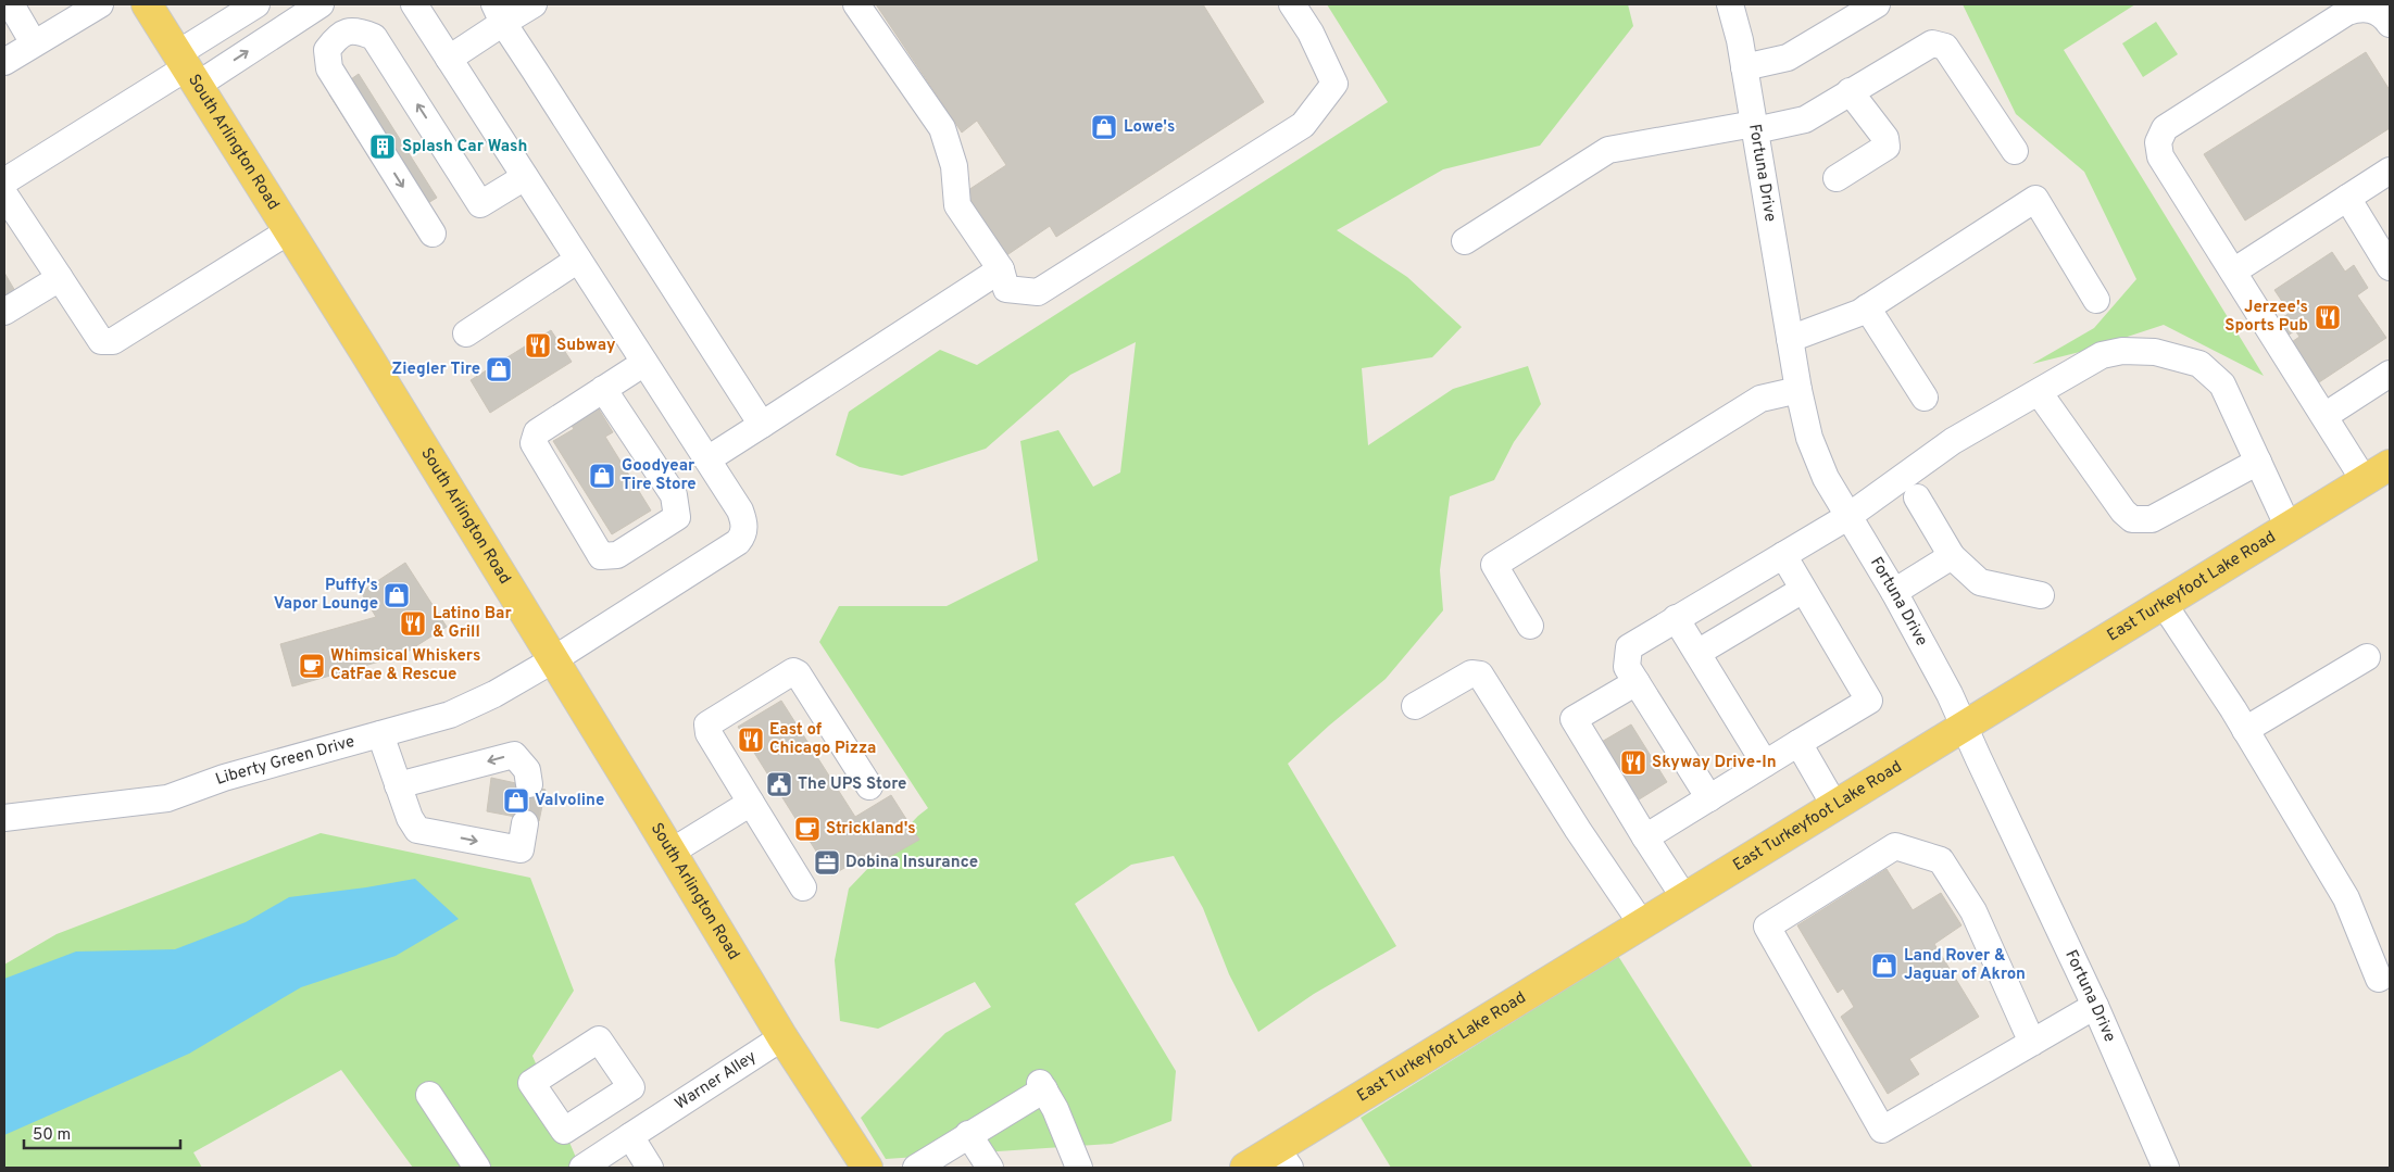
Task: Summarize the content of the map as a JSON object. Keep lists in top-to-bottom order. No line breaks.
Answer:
{"streets":{"main road":["South Arlington Road","East Turkeyfoot Lake Road"],"street":["Fortuna Drive","Liberty Green Drive","Warner Alley"]},"crossings":[["South Arlington Road","Liberty Green Drive"],["South Arlington Road","Warner Alley"],["Fortuna Drive","East Turkeyfoot Lake Road"]],"places":{"shop":["Lowe's","Ziegler Tire","Goodyear Tire Store","Puffy's Vapor Lounge","Valvoline","Land Rover & Jaguar of Akron"],"building":["Splash Car Wash"],"restaurant":["Jerzee's Sports Pub","Subway","Latino Bar & Grill","East of Chicago Pizza","Skyway Drive-In"],"cafe":["Whimsical Whiskers CatFae & Rescue","Strickland's"],"public building":["The UPS Store"],"office":["Dobina Insurance"]},"scale_bar":"50 m"}
